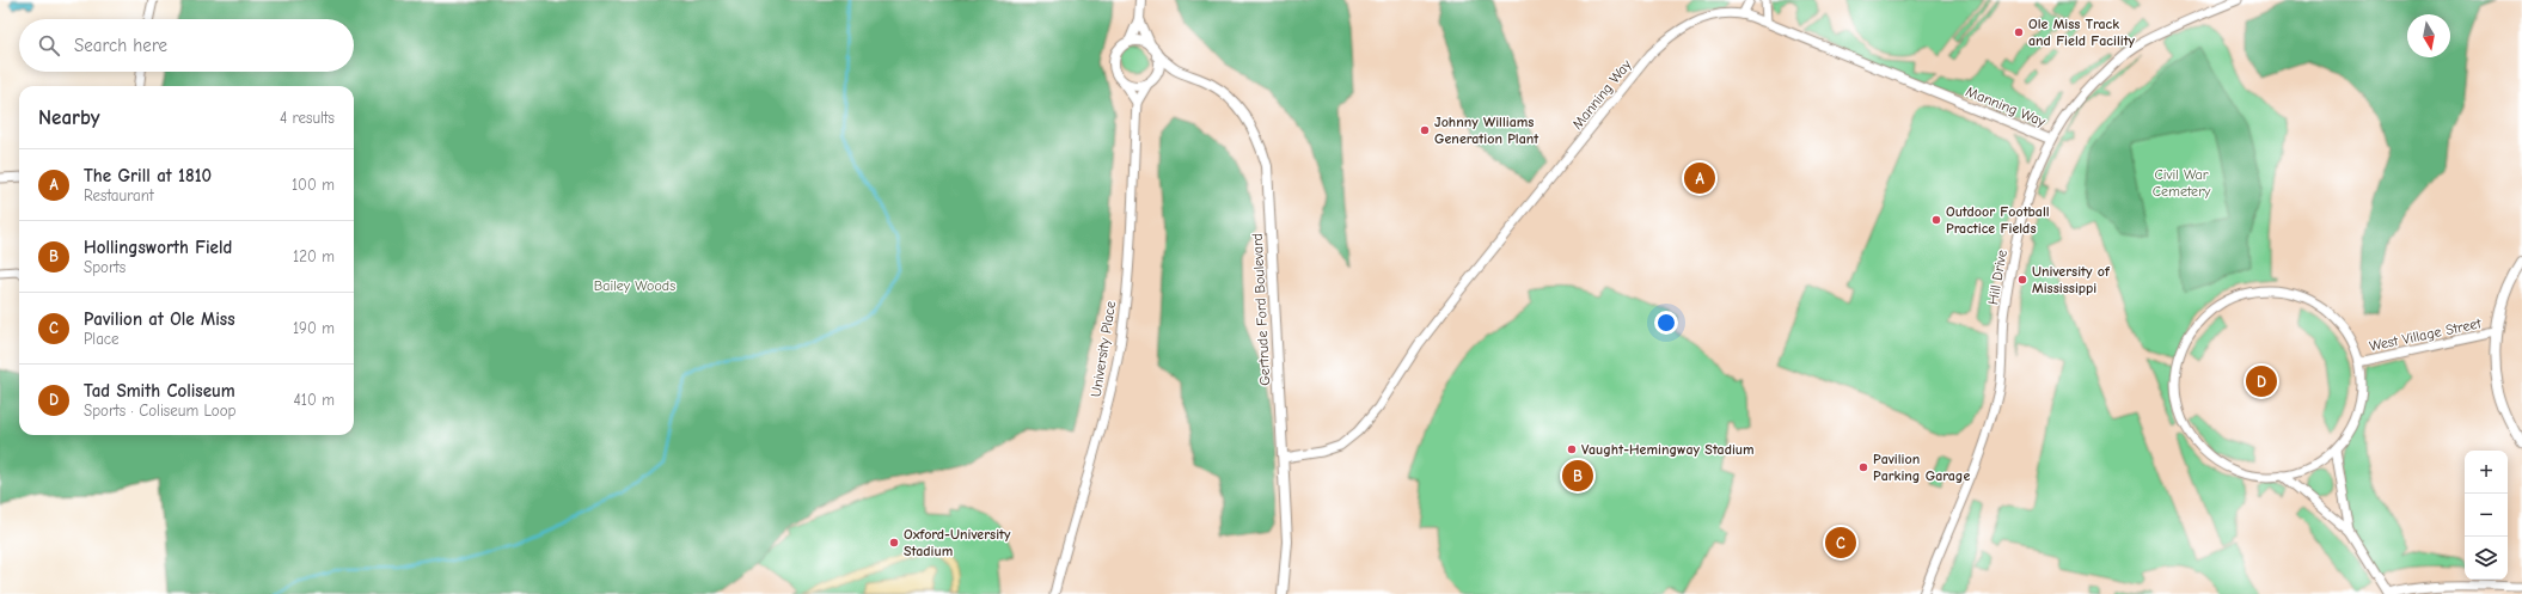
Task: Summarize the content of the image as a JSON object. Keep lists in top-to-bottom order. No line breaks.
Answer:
{"streets":{"street":["Manning Way","Hill Drive","Gertrude Ford Boulevard","West Village Street","University Place"]},"crossings":[["Manning Way","Hill Drive"],["Manning Way","Gertrude Ford Boulevard"],["Gertrude Ford Boulevard","University Place"]],"parks":["Civil War Cemetery","Bailey Woods"],"places":["Ole Miss Track and Field Facility","Johnny Williams Generation Plant","Outdoor Football Practice Fields","University of Mississippi","Vaught-Hemingway Stadium","Pavilion Parking Garage","Oxford-University Stadium"],"north":"bottom","page":{"search":"Search here","heading":["Nearby","4 results"],"list":[{"mark":"A","name":"The Grill at 1810","note":"Restaurant","value":"100 m"},{"mark":"B","name":"Hollingsworth Field","note":"Sports","value":"120 m"},{"mark":"C","name":"Pavilion at Ole Miss","note":"Place","value":"190 m"},{"mark":"D","name":"Tad Smith Coliseum","note":"Sports · Coliseum Loop","value":"410 m"}],"pins":["A","D","B","C"],"map_buttons":["+","−"]}}
